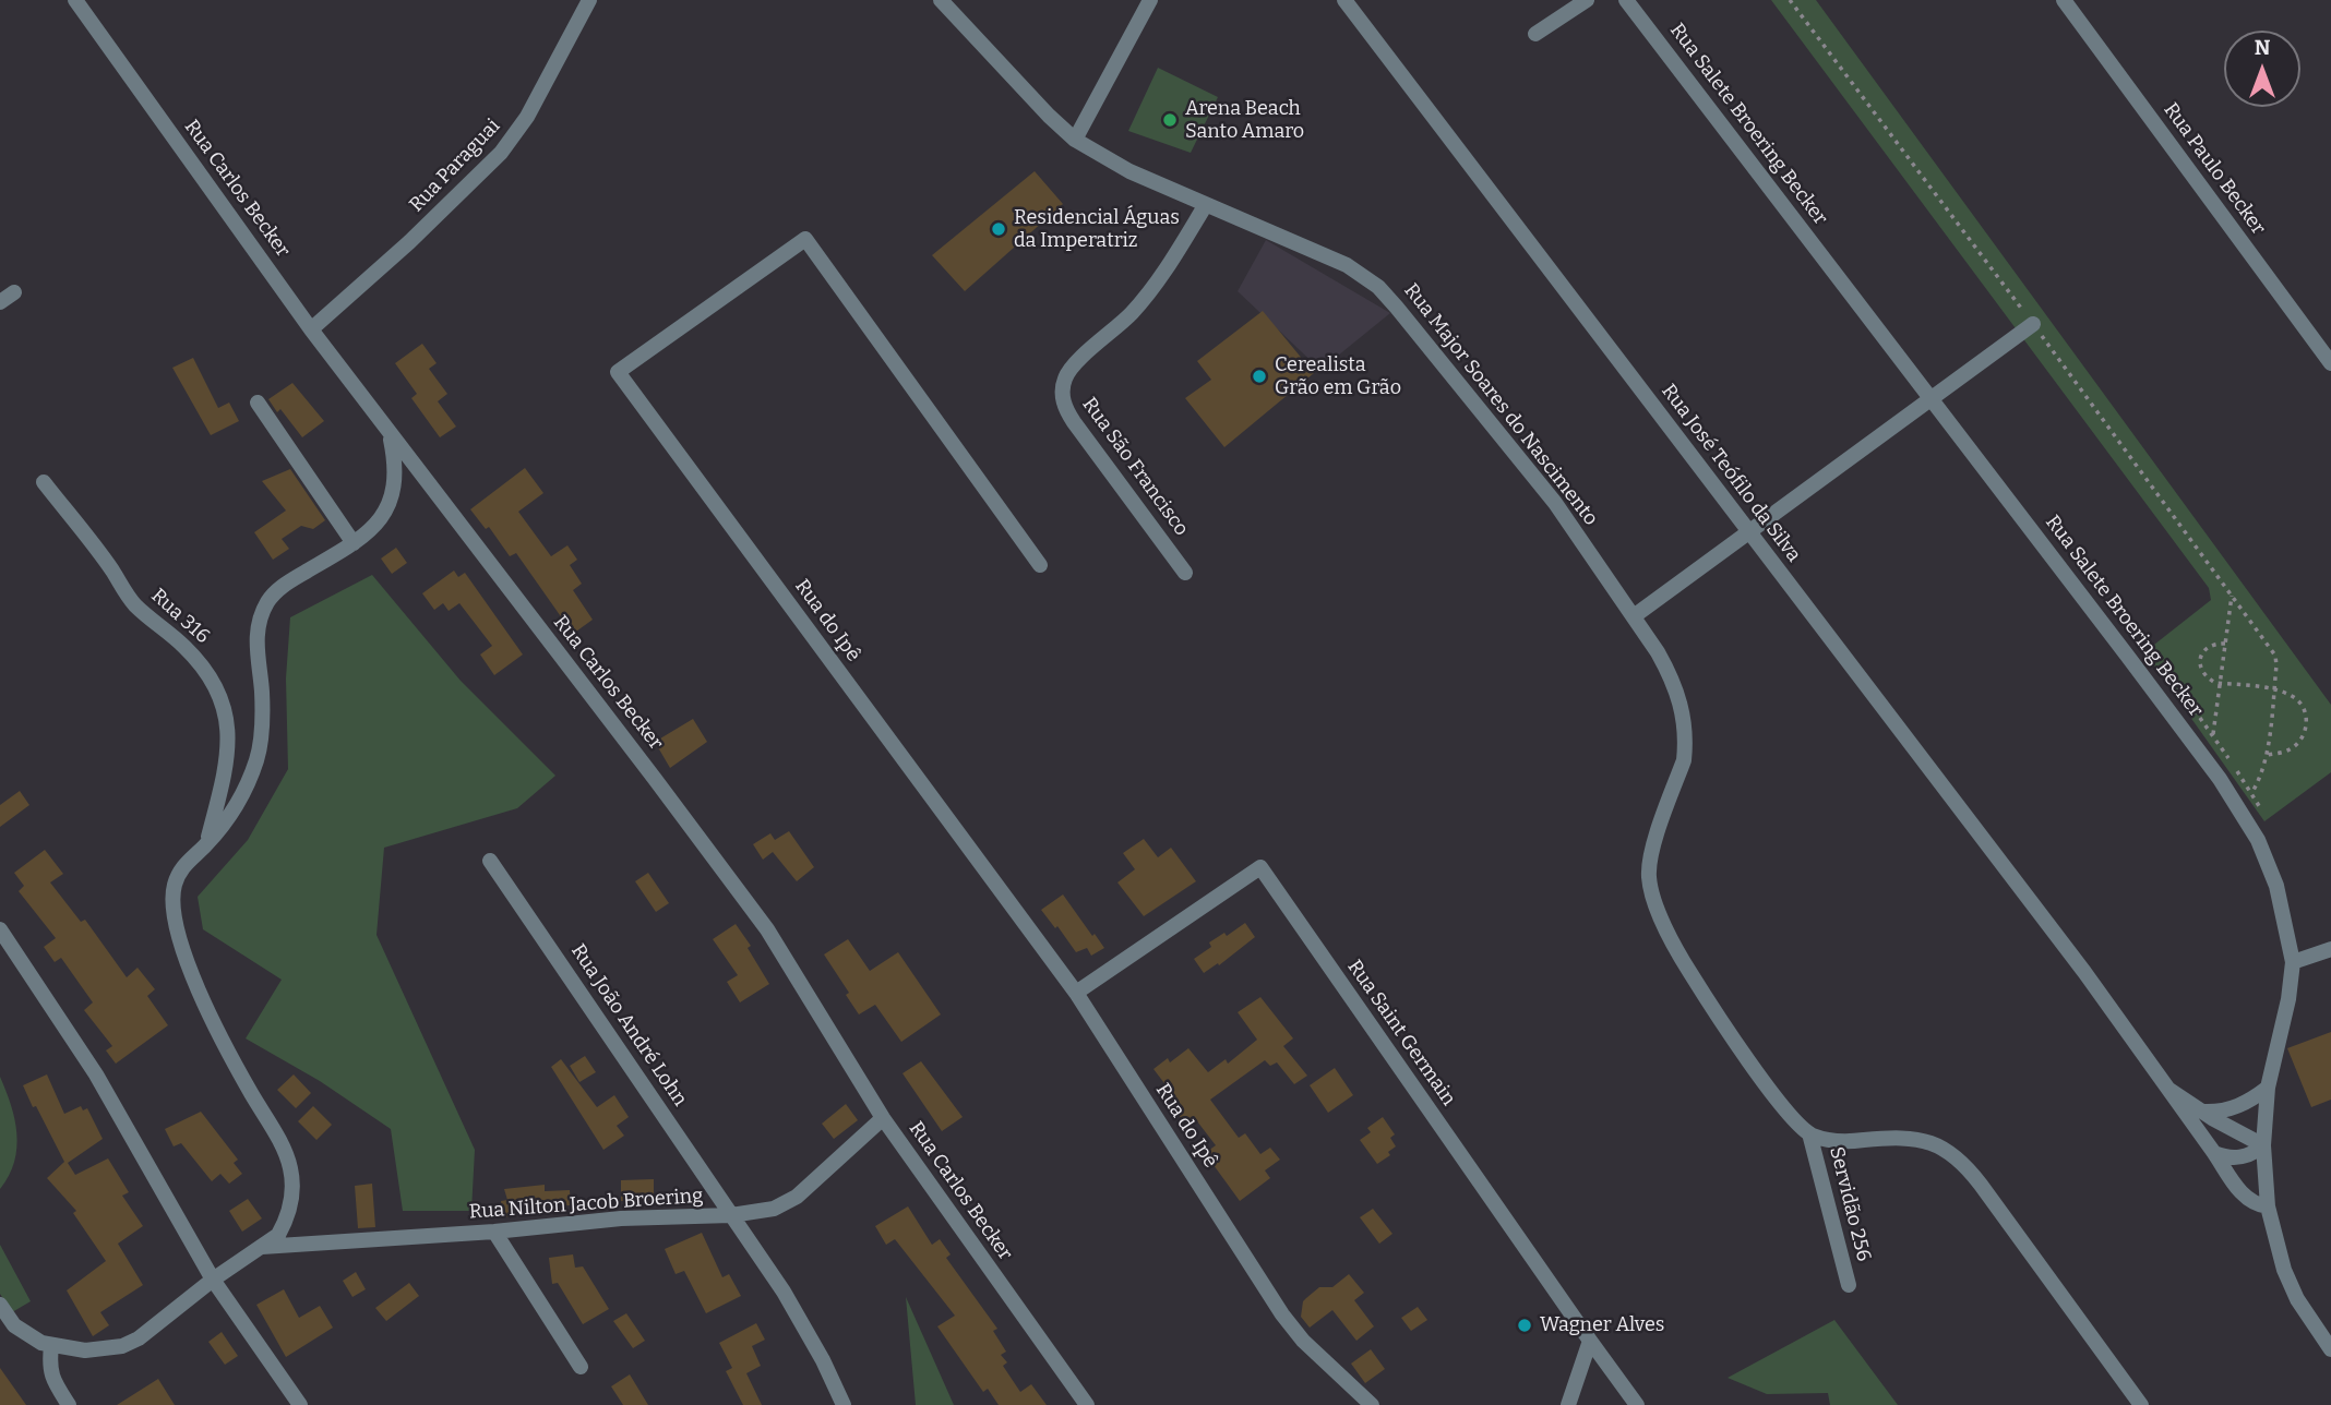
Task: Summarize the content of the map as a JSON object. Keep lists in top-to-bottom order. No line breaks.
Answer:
{"streets":{"street":["Rua Salete Broering Becker","Rua Paraguai","Rua Paulo Becker","Rua Carlos Becker","Rua Major Soares do Nascimento","Rua São Francisco","Rua José Teófilo da Silva","Rua 316","Rua do Ipê","Rua João André Lohn","Rua Saint Germain","Rua Nilton Jacob Broering","Servidão 256"]},"crossings":[["Rua Salete Broering Becker","Rua José Teófilo da Silva"],["Rua Paraguai","Rua Carlos Becker"],["Rua Carlos Becker","Rua Nilton Jacob Broering"],["Rua Major Soares do Nascimento","Rua São Francisco"],["Rua Major Soares do Nascimento","Servidão 256"],["Rua do Ipê","Rua Saint Germain"],["Rua João André Lohn","Rua Nilton Jacob Broering"]],"places":["Arena Beach Santo Amaro","Residencial Águas da Imperatriz","Cerealista Grão em Grão","Wagner Alves"],"north":"top"}
